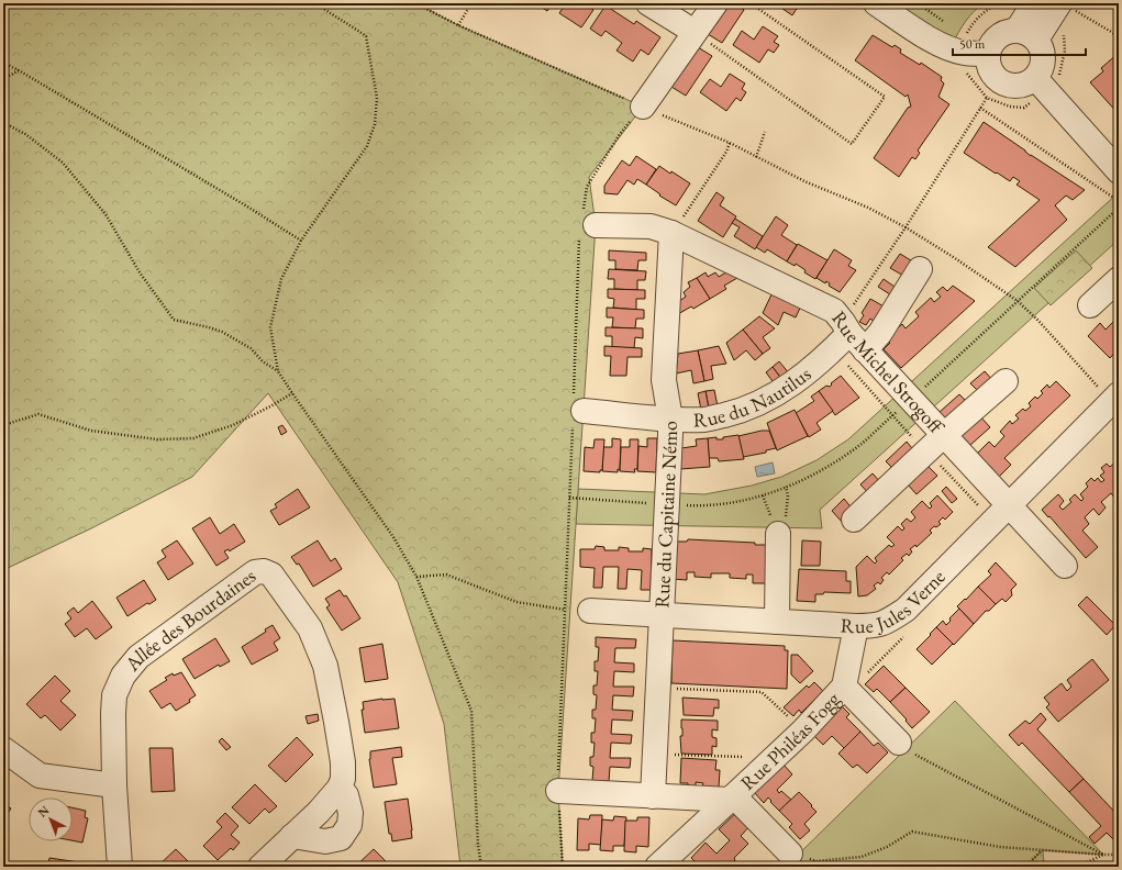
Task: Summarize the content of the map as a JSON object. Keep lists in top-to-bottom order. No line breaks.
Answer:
{"streets":{"street":["Rue Michel Strogoff","Rue du Nautilus","Rue du Capitaine Némo","Rue Jules Verne","Allée des Bourdaines","Rue Philéas Fogg"]},"crossings":[["Rue Michel Strogoff","Rue du Nautilus"],["Rue Michel Strogoff","Rue du Capitaine Némo"],["Rue Michel Strogoff","Rue Jules Verne"],["Rue du Nautilus","Rue du Capitaine Némo"],["Rue du Capitaine Némo","Rue Jules Verne"],["Rue du Capitaine Némo","Rue Philéas Fogg"],["Rue Jules Verne","Rue Philéas Fogg"]],"scale_bar":"50 m","north":"top left"}
